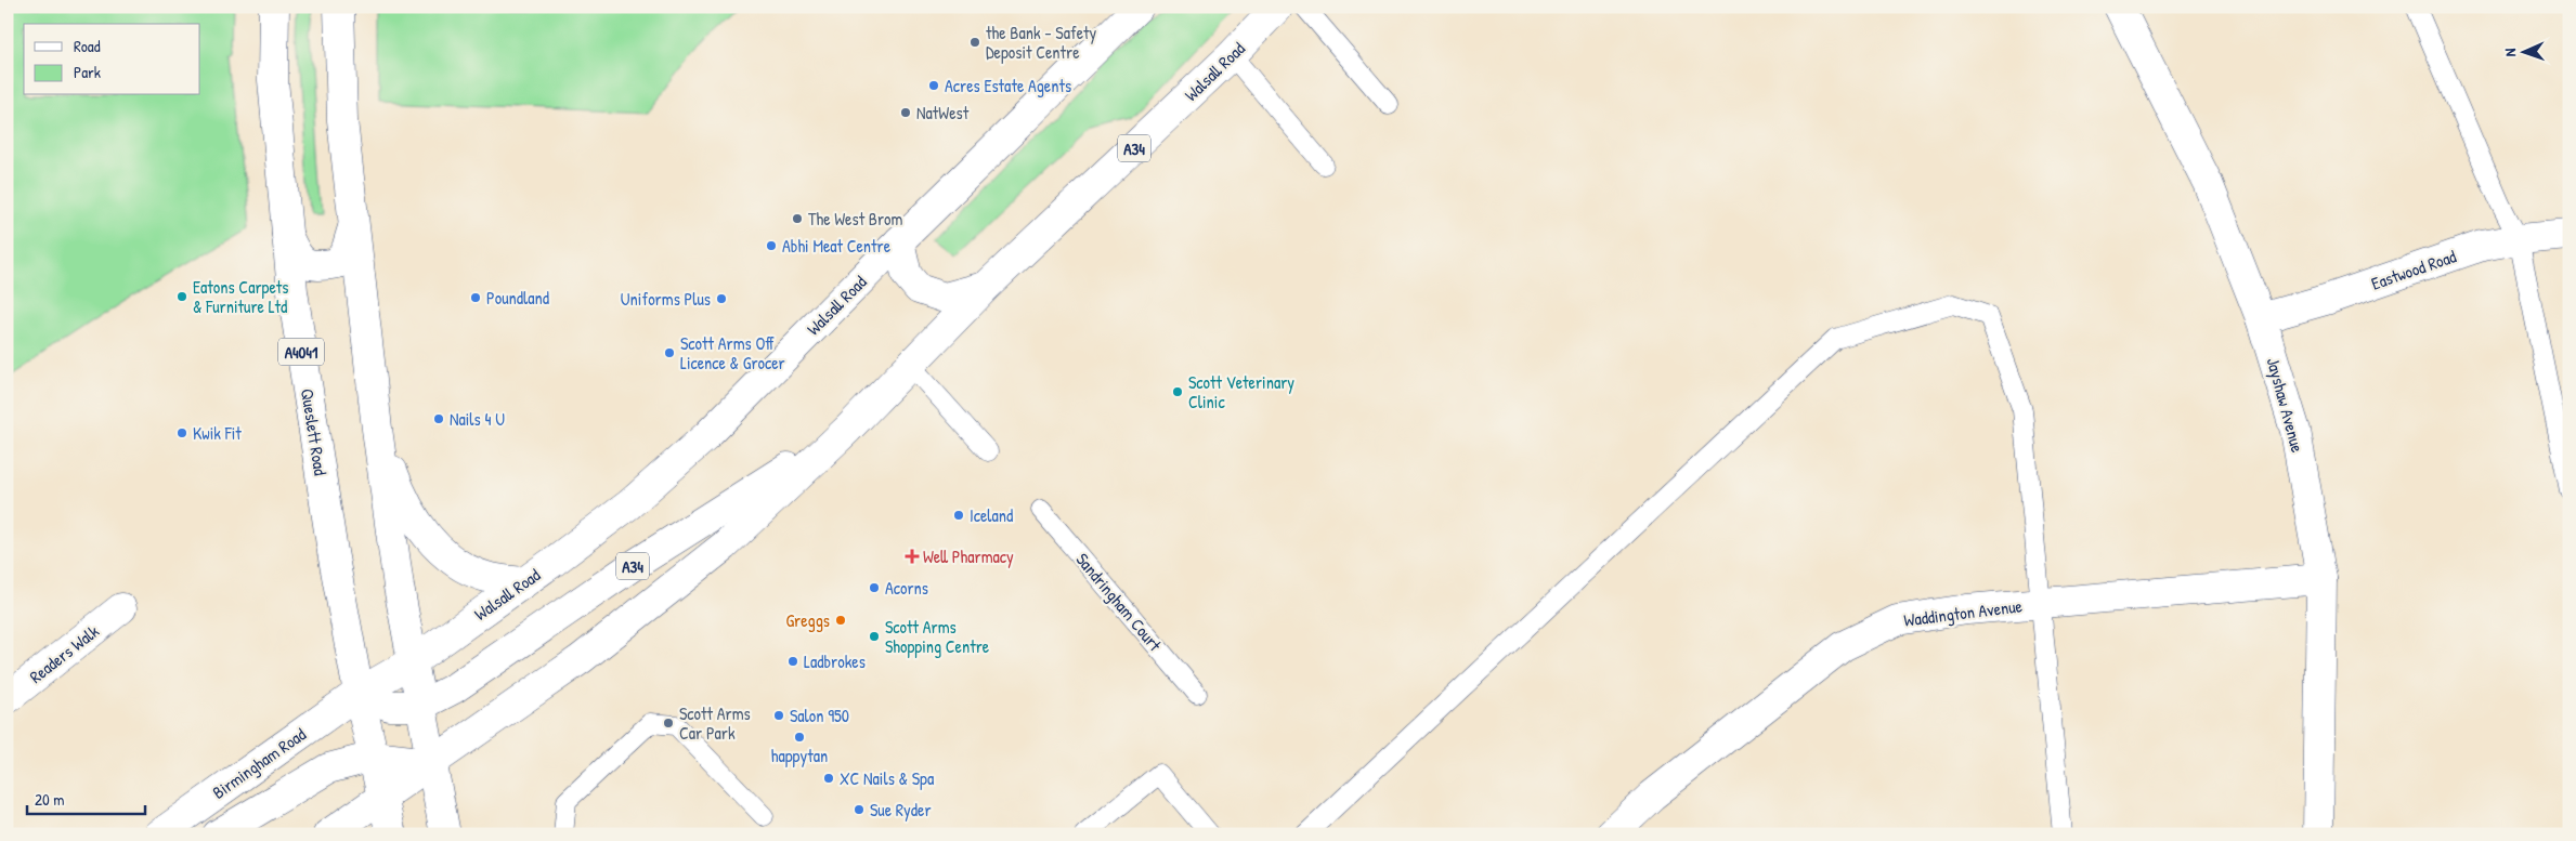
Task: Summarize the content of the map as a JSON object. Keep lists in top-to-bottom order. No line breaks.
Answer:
{"streets":{"main road":["Walsall Road","A34","Eastwood Road","A4041","Jayshaw Avenue","Queslett Road","Waddington Avenue","Readers Walk","Birmingham Road"],"lane":["Sandringham Court"]},"crossings":[["Walsall Road","A34"],["Walsall Road","A4041"],["Walsall Road","Queslett Road"],["Walsall Road","Birmingham Road"],["A34","A4041"],["A34","Birmingham Road"],["Eastwood Road","Jayshaw Avenue"],["A4041","Queslett Road"],["A4041","Birmingham Road"],["Jayshaw Avenue","Waddington Avenue"],["Queslett Road","Birmingham Road"]],"places":{"other":["the Bank - Safety Deposit Centre","Acres Estate Agents","NatWest","The West Brom","Abhi Meat Centre","Eatons Carpets & Furniture Ltd","Poundland","Uniforms Plus","Scott Arms Off Licence & Grocer","Scott Veterinary Clinic","Nails 4 U","Kwik Fit","Iceland","Acorns","Greggs","Scott Arms Shopping Centre","Ladbrokes","Salon 950","Scott Arms Car Park","happytan","XC Nails & Spa","Sue Ryder"],"health":["Well Pharmacy"]},"legend":["Road","Park"],"scale_bar":"20 m","north":"left"}
